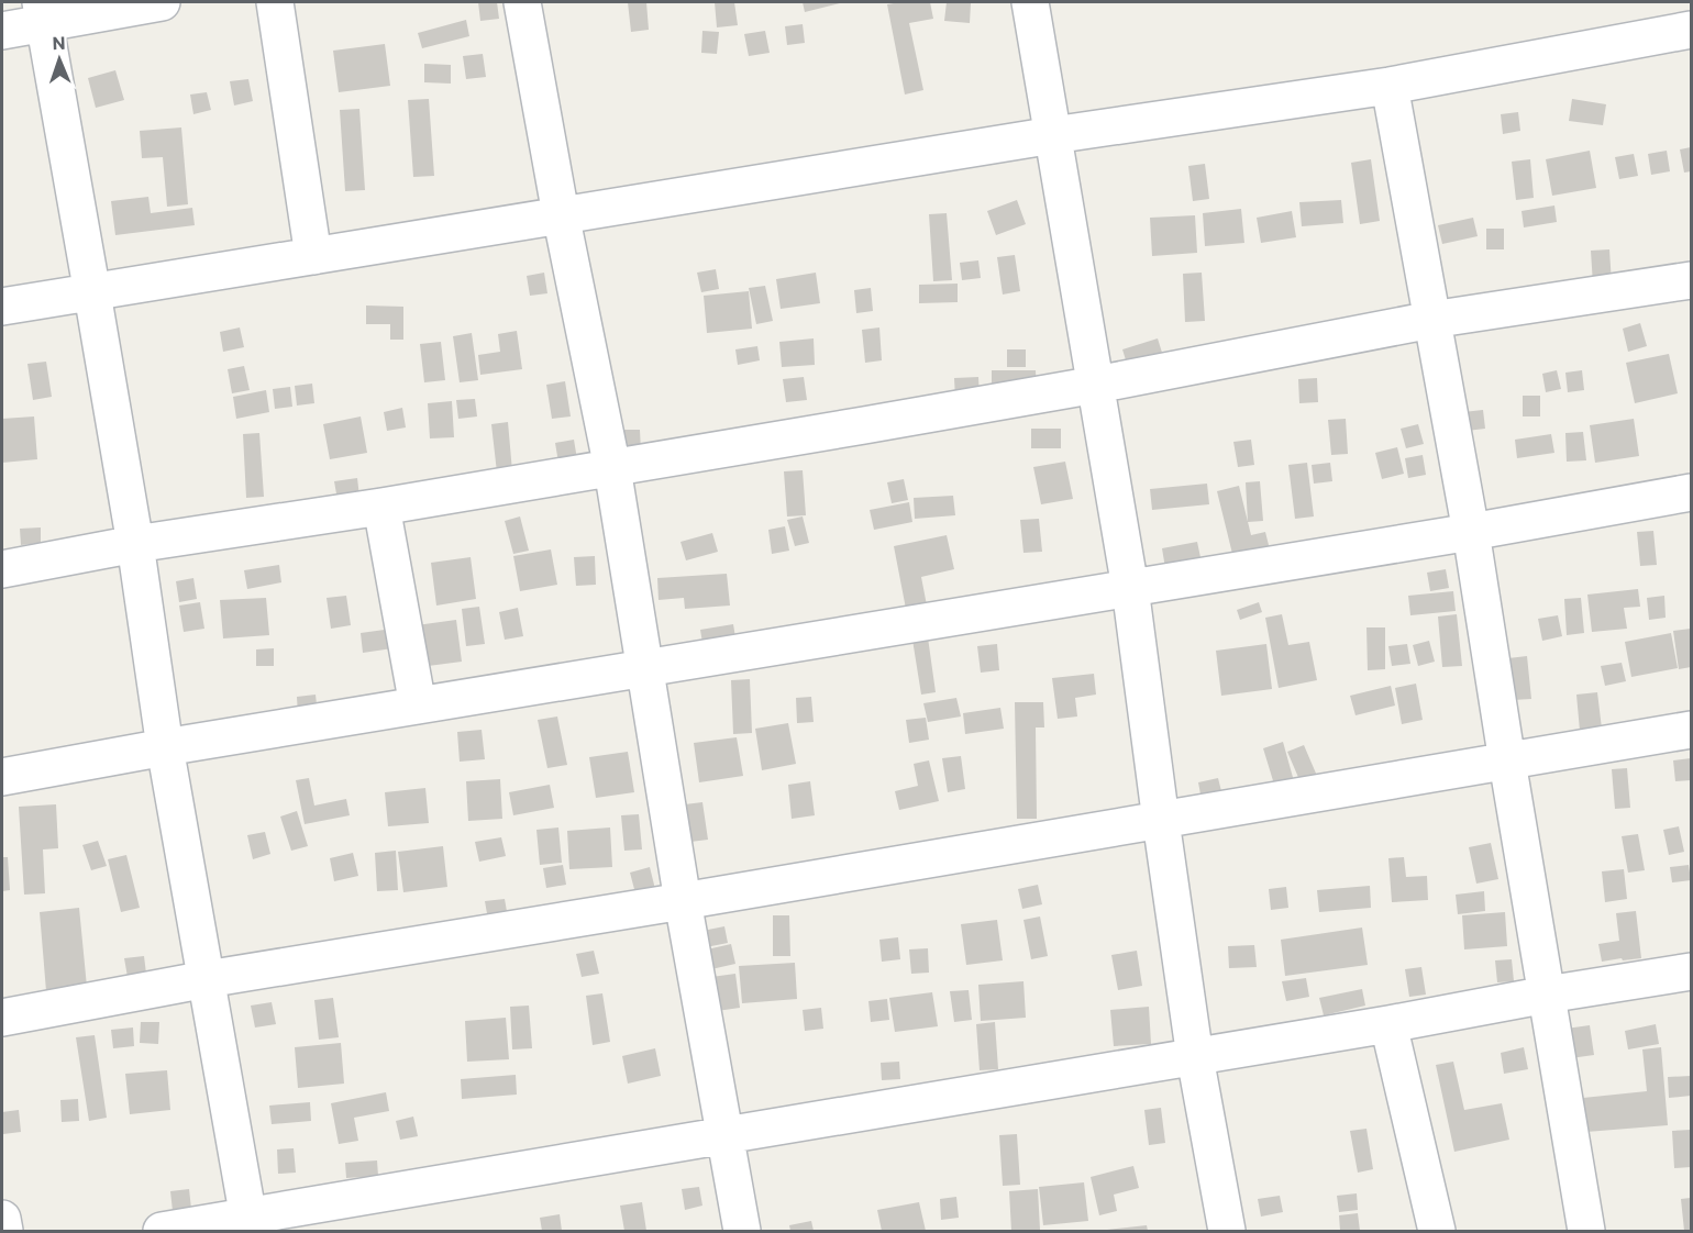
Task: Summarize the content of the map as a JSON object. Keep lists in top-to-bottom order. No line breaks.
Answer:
{"north":"top"}
